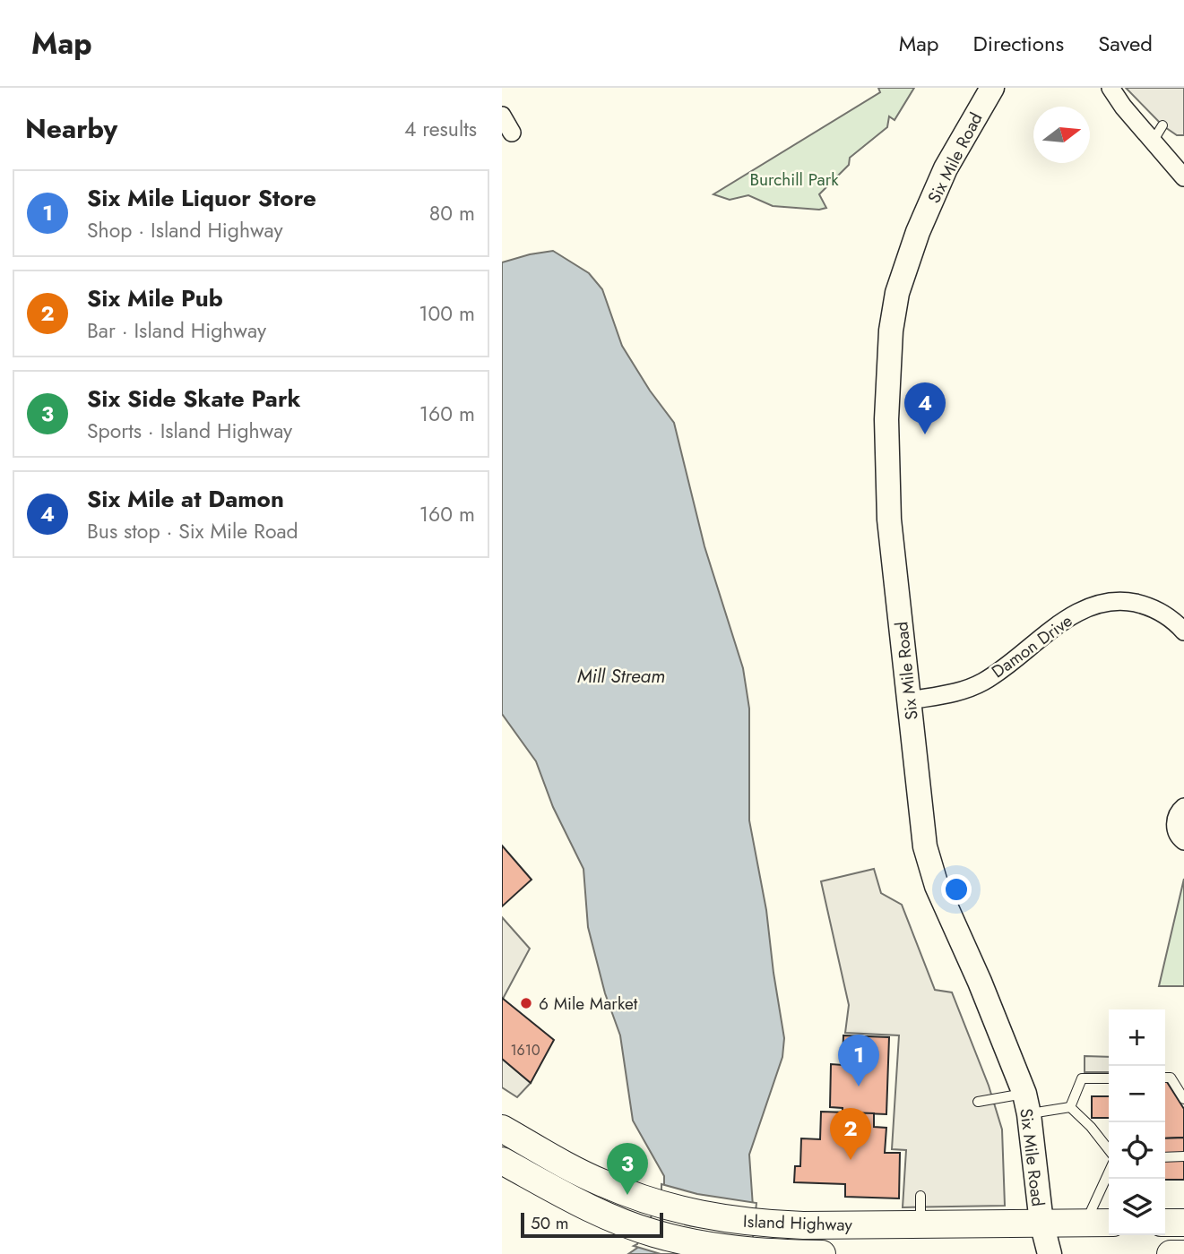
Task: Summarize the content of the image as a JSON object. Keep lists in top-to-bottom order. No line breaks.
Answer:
{"streets":{"main road":["Six Mile Road","Island Highway"],"street":["Damon Drive"]},"crossings":[["Six Mile Road","Damon Drive"],["Six Mile Road","Island Highway"]],"water":["Mill Stream"],"parks":["Burchill Park"],"places":["6 Mile Market"],"house_numbers":["1610"],"scale_bar":"50 m","north":"right","page":{"header":"Map","nav":["Map","Directions","Saved"],"heading":["Nearby","4 results"],"list":[{"mark":"1","name":"Six Mile Liquor Store","note":"Shop · Island Highway","value":"80 m"},{"mark":"2","name":"Six Mile Pub","note":"Bar · Island Highway","value":"100 m"},{"mark":"3","name":"Six Side Skate Park","note":"Sports · Island Highway","value":"160 m"},{"mark":"4","name":"Six Mile at Damon","note":"Bus stop · Six Mile Road","value":"160 m"}],"pins":["4","1","2","3"],"map_buttons":["+","−"],"scale":"50 m"}}
